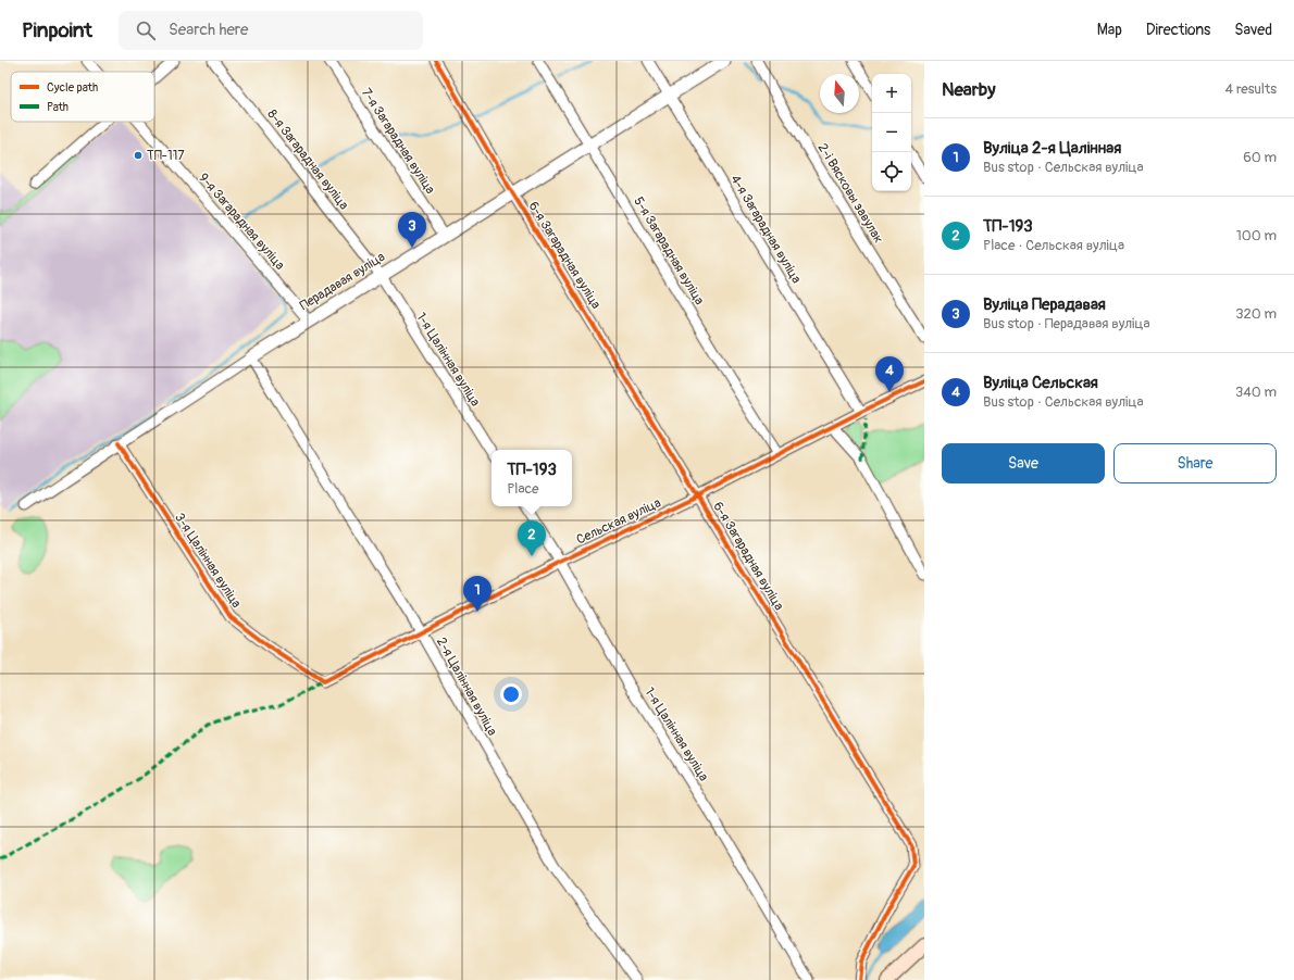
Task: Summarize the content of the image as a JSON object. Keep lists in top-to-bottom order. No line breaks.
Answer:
{"streets":{"street":["7-я Загарадная вуліца","8-я Загарадная вуліца","2-і Вясковы завулак","9-я Загарадная вуліца","4-я Загарадная вуліца","5-я Загарадная вуліца","6-я Загарадная вуліца","Перадавая вуліца","1-я Цалінная вуліца","Сельская вуліца","3-я Цалінная вуліца","2-я Цалінная вуліца"]},"crossings":[["7-я Загарадная вуліца","Перадавая вуліца"],["8-я Загарадная вуліца","Перадавая вуліца"],["8-я Загарадная вуліца","1-я Цалінная вуліца"],["9-я Загарадная вуліца","Перадавая вуліца"],["4-я Загарадная вуліца","Перадавая вуліца"],["4-я Загарадная вуліца","Сельская вуліца"],["5-я Загарадная вуліца","Перадавая вуліца"],["5-я Загарадная вуліца","Сельская вуліца"],["6-я Загарадная вуліца","Перадавая вуліца"],["6-я Загарадная вуліца","Сельская вуліца"],["Перадавая вуліца","1-я Цалінная вуліца"],["Перадавая вуліца","3-я Цалінная вуліца"],["Перадавая вуліца","2-я Цалінная вуліца"],["1-я Цалінная вуліца","Сельская вуліца"],["Сельская вуліца","3-я Цалінная вуліца"],["Сельская вуліца","2-я Цалінная вуліца"]],"places":["ТП-117"],"legend":["Cycle path","Path"],"north":"top","page":{"header":"Pinpoint","search":"Search here","nav":["Map","Directions","Saved"],"heading":["Nearby","4 results"],"map_buttons":["+","−"],"list":[{"mark":"1","name":"Вуліца 2-я Цалінная","note":"Bus stop · Сельская вуліца","value":"60 m"},{"mark":"2","name":"ТП-193","note":"Place · Сельская вуліца","value":"100 m"},{"mark":"3","name":"Вуліца Перадавая","note":"Bus stop · Перадавая вуліца","value":"320 m"},{"mark":"4","name":"Вуліца Сельская","note":"Bus stop · Сельская вуліца","value":"340 m"}],"pins":["3","4","2","1"],"buttons":["Save","Share"],"popup":["ТП-193","Place"]}}
